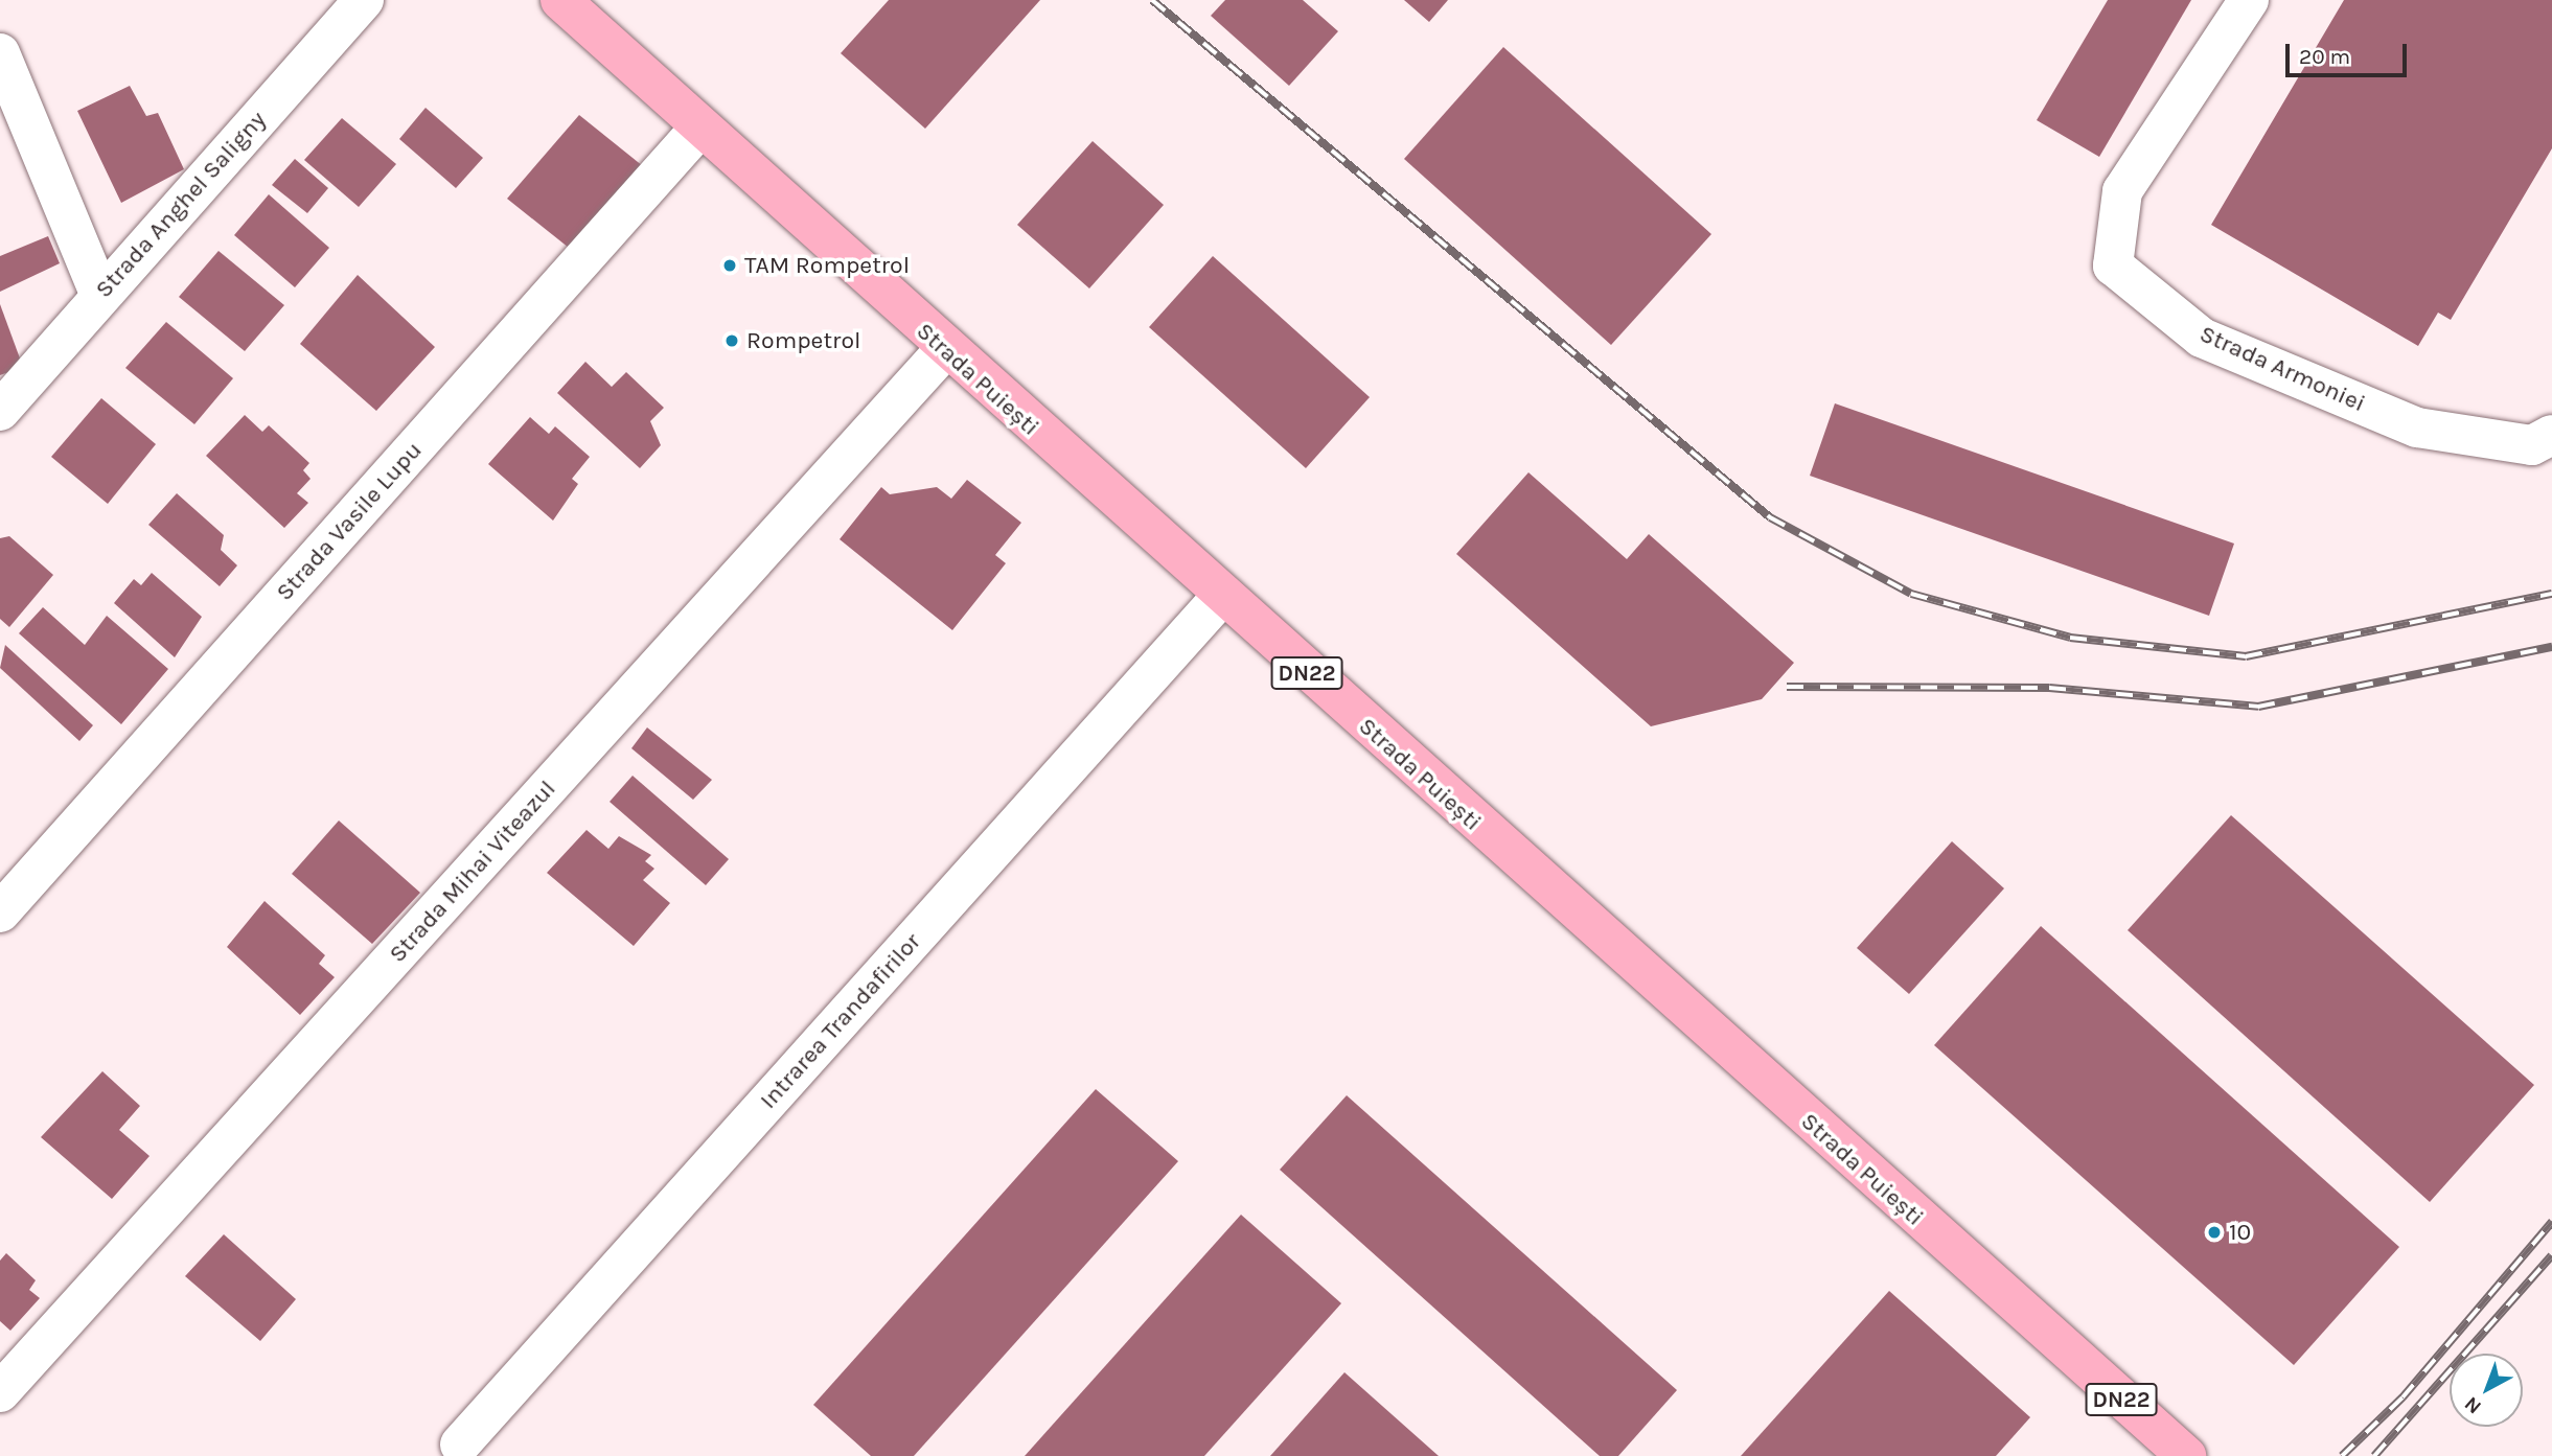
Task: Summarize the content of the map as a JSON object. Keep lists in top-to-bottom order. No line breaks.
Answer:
{"streets":{"main road":["Strada Puiești","DN22"],"street":["Strada Anghel Saligny","Strada Armoniei","Strada Vasile Lupu","Strada Mihai Viteazul","Intrarea Trandafirilor"]},"crossings":[["Strada Puiești","Strada Vasile Lupu"],["Strada Puiești","Strada Mihai Viteazul"],["Strada Puiești","Intrarea Trandafirilor"]],"places":["TAM Rompetrol","Rompetrol","10"],"scale_bar":"20 m","north":"bottom left"}
